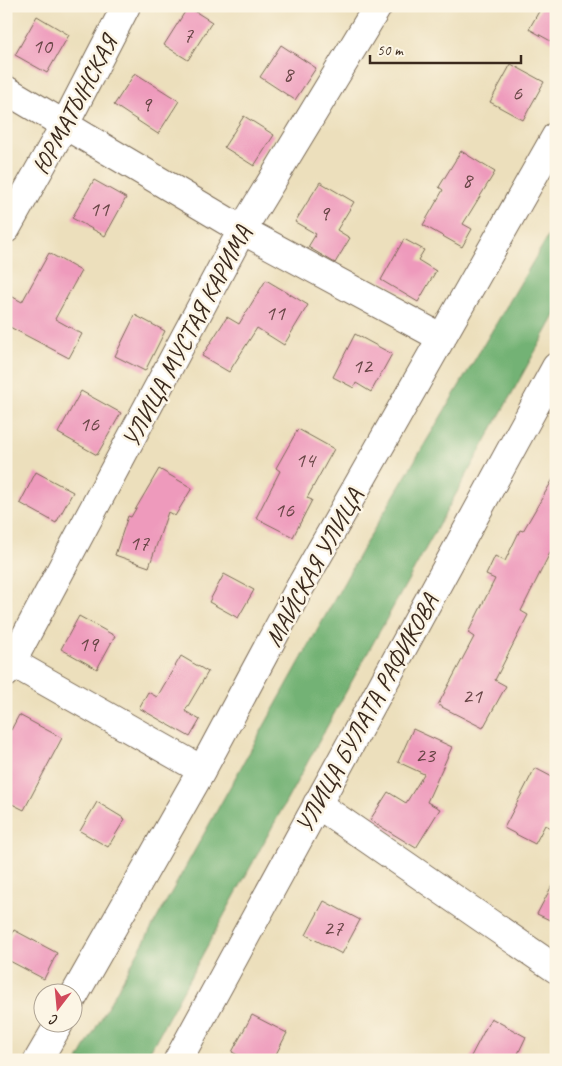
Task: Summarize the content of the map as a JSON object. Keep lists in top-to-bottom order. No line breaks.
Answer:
{"streets":{"street":["ЮРМАТЫНСКАЯ","УЛИЦА МУСТАЯ КАРИМА","МАЙСКАЯ УЛИЦА","УЛИЦА БУЛАТА РАФИКОВА"]},"house_numbers":["7","10","8","6","9","8","11","9","11","12","16","14","16","17","19","21","23","27"],"scale_bar":"50 m","north":"bottom"}
